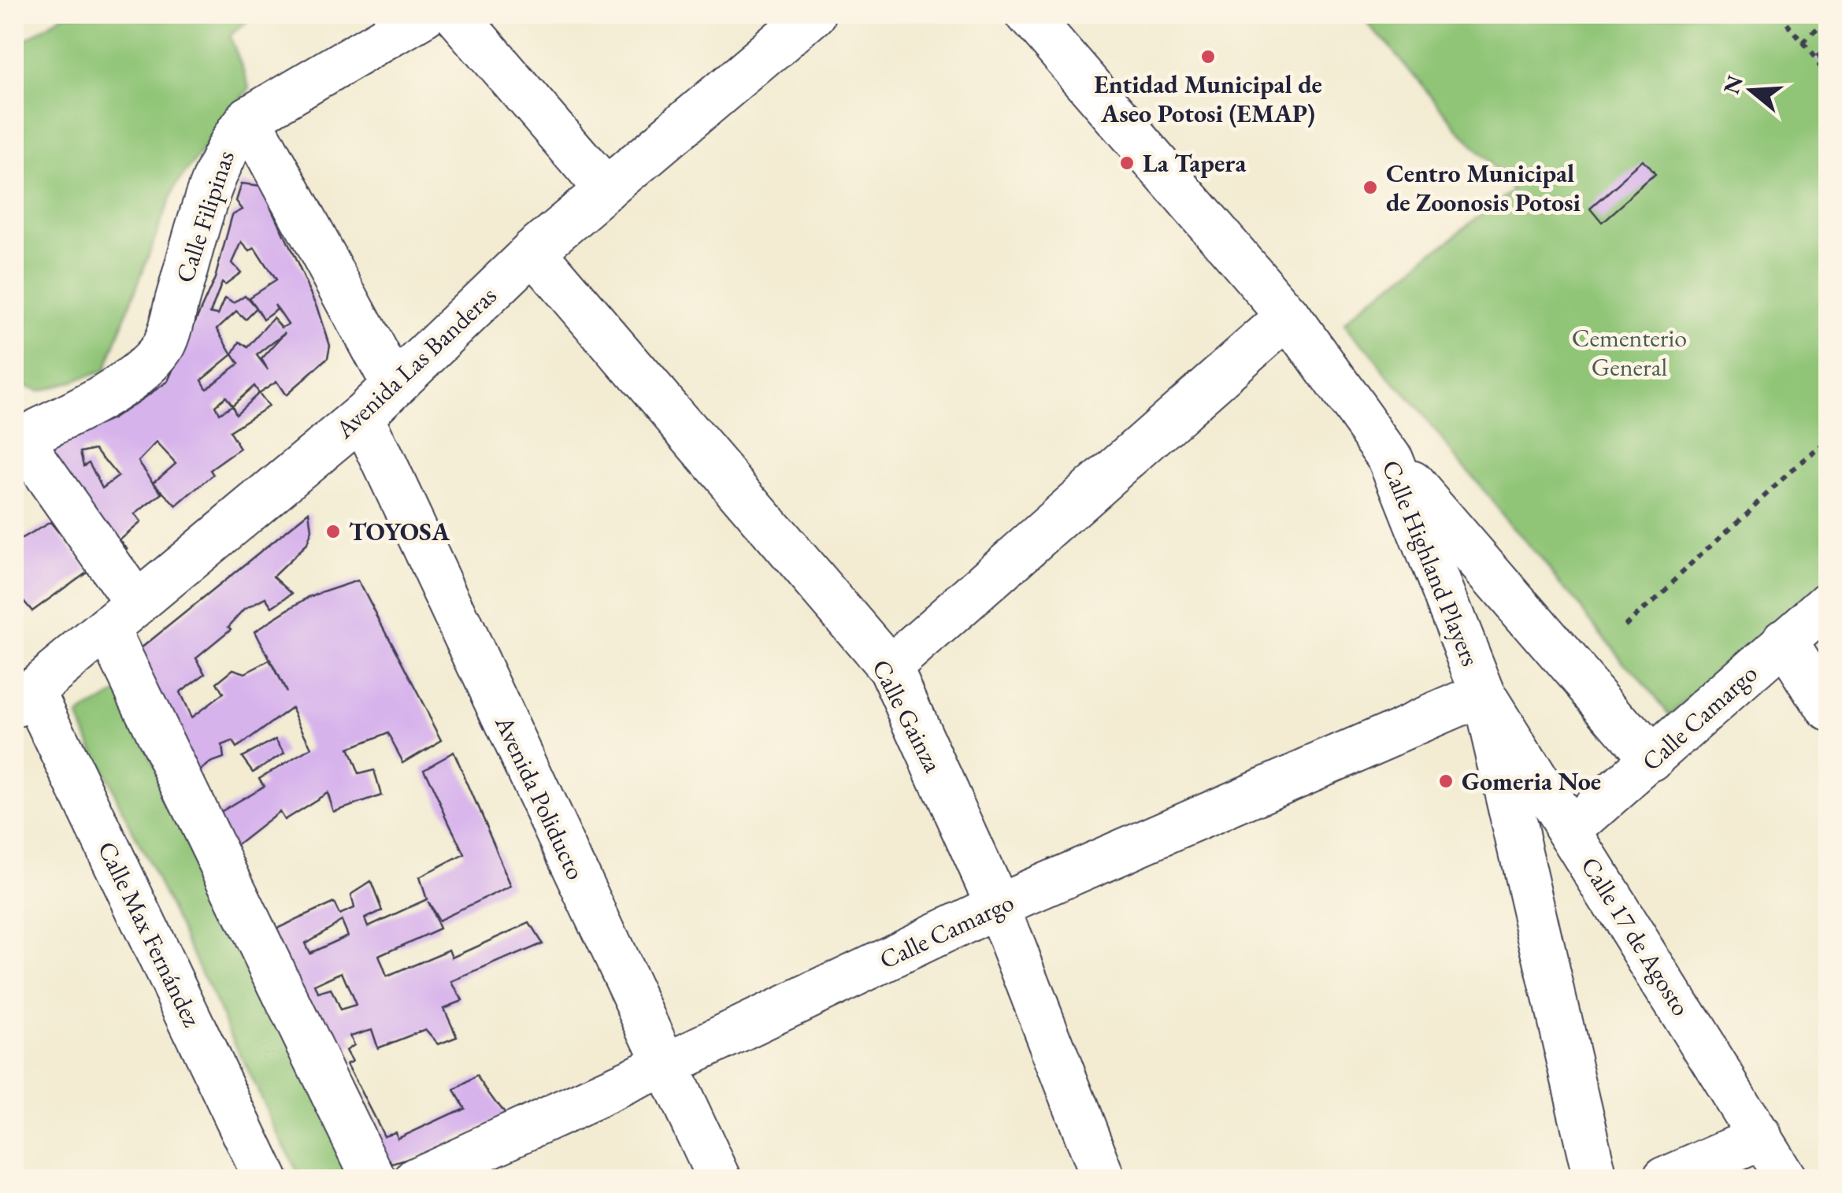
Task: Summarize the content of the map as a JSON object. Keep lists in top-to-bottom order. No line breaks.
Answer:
{"streets":{"street":["Calle Filipinas","Avenida Las Banderas","Calle Highland Players","Calle Gainza","Calle Camargo","Avenida Poliducto","Calle Max Fernández","Calle 17 de Agosto"]},"crossings":[["Avenida Las Banderas","Calle Gainza"],["Avenida Las Banderas","Avenida Poliducto"],["Avenida Las Banderas","Calle Max Fernández"],["Calle Highland Players","Calle Camargo"],["Calle Highland Players","Calle 17 de Agosto"],["Calle Gainza","Calle Camargo"],["Calle Camargo","Avenida Poliducto"],["Calle Camargo","Calle 17 de Agosto"]],"parks":["Cementerio General"],"places":["Entidad Municipal de Aseo Potosi (EMAP)","La Tapera","Centro Municipal de Zoonosis Potosi","TOYOSA","Gomeria Noe"],"north":"left"}
